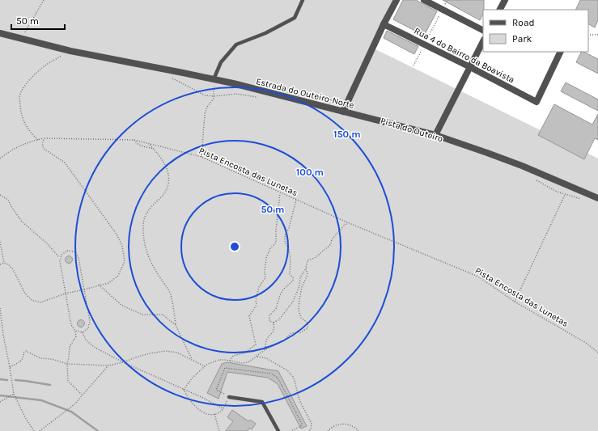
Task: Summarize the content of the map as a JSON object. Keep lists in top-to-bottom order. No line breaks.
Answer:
{"streets":{"street":["Rua 4 do Bairro da Boavista","Estrada do Outeiro-Norte"],"path":["Pista Encosta das Lunetas"]},"legend":["Road","Park"],"scale_bar":"50 m","rings":["150 m","100 m","50 m"]}
